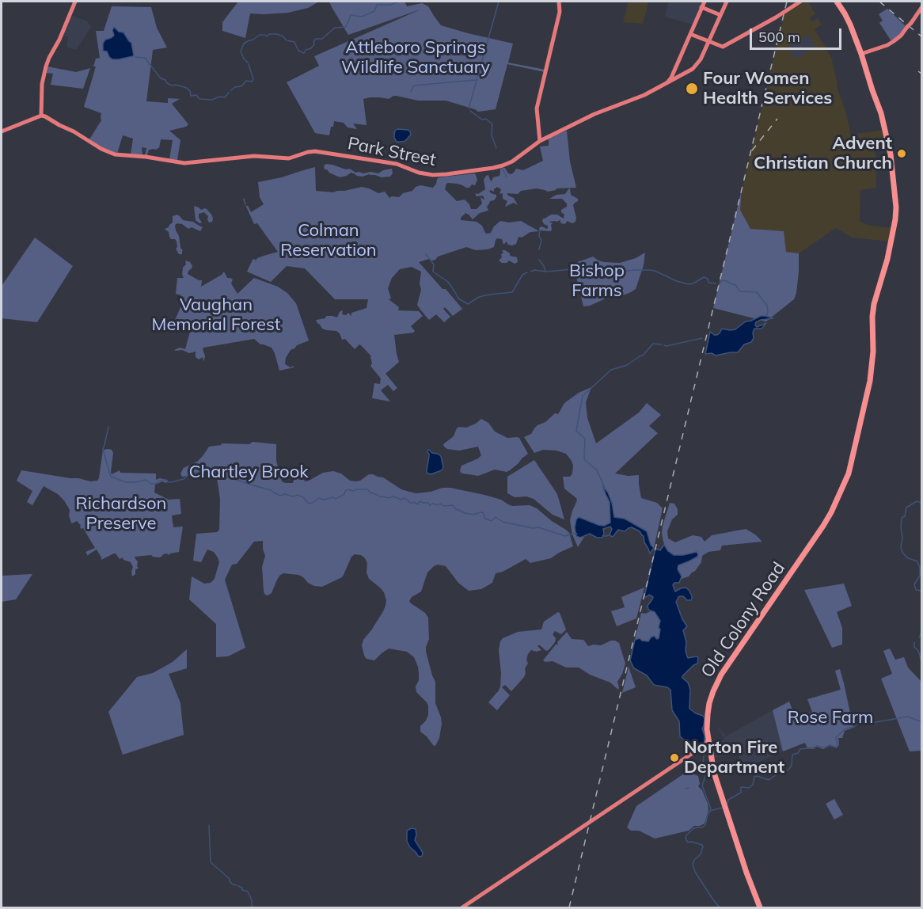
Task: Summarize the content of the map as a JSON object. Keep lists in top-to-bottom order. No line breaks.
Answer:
{"streets":{"highway":["Old Colony Road"],"main road":["Park Street"]},"parks":["Attleboro Springs Wildlife Sanctuary","Colman Reservation","Bishop Farms","Vaughan Memorial Forest","Chartley Brook","Richardson Preserve","Rose Farm"],"places":["Four Women Health Services","Advent Christian Church","Norton Fire Department"],"scale_bar":"500 m"}
